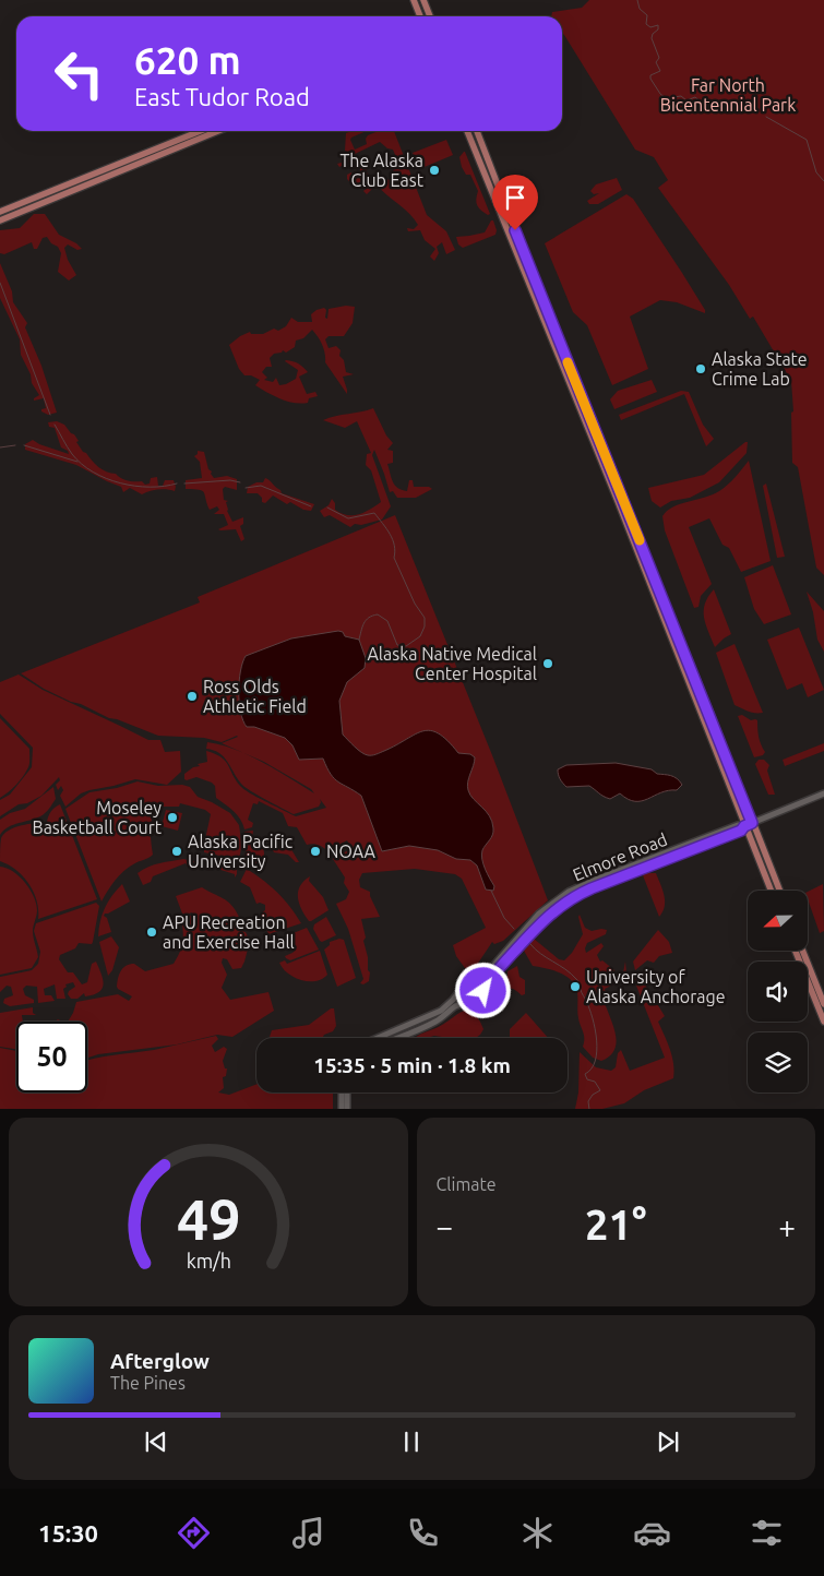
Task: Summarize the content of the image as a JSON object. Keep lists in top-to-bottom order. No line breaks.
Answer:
{"streets":{"main road":["Elmore Road"]},"parks":["Far North Bicentennial Park"],"places":["The Alaska Club East","Alaska State Crime Lab","Alaska Native Medical Center Hospital","Ross Olds Athletic Field","Moseley Basketball Court","Alaska Pacific University","NOAA","APU Recreation and Exercise Hall","University of Alaska Anchorage"],"north":"left","page":{"turn":["620 m","East Tudor Road"],"limit":"50","trip":"15:35 · 5 min · 1.8 km","tile":"Climate","heat":["−","21°","+"],"song":["Afterglow","The Pines"],"tabs":"15:30","gauge":["49","km/h"]}}
